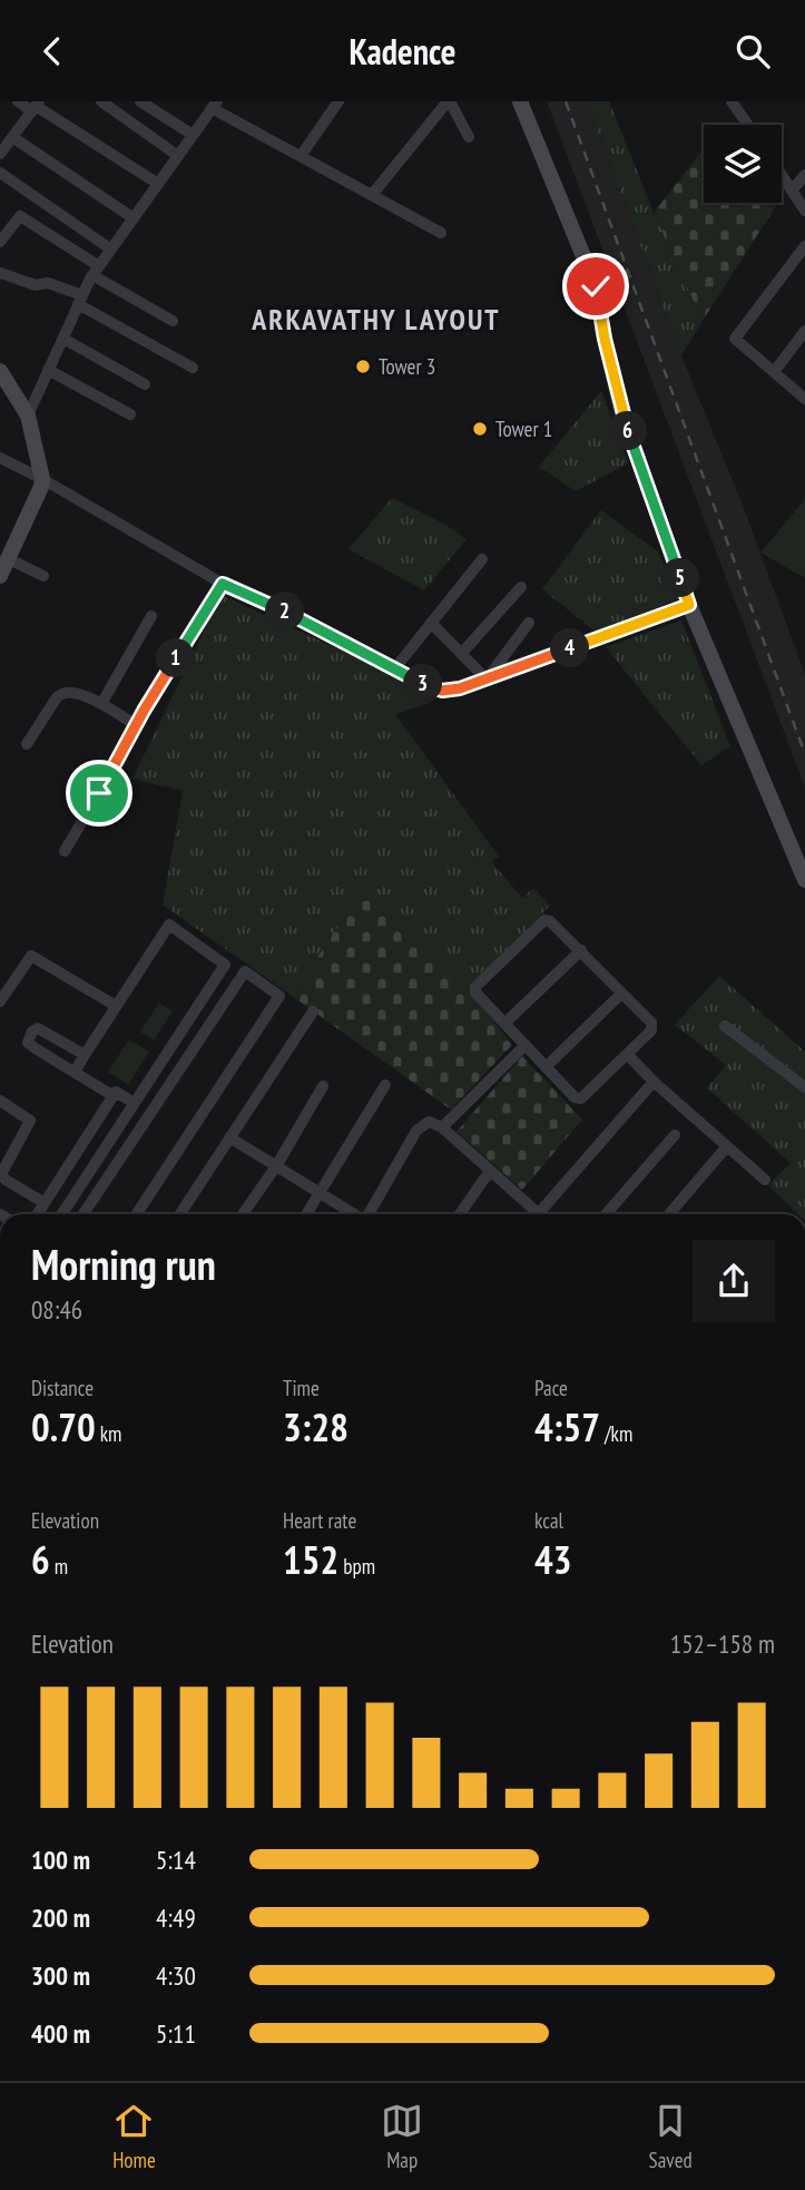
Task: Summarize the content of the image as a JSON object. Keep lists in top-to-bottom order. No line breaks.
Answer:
{"districts":["ARKAVATHY LAYOUT"],"places":["Tower 3","Tower 1"],"page":{"header":"Kadence","pins":["6","5","2","4","1","3"],"heading":["Morning run","08:46"],"stats":[["Distance","0.70 km"],["Time","3:28"],["Pace","4:57 /km"],["Elevation","6 m"],["Heart rate","152 bpm"],["kcal","43"]],"chart":["Elevation","152–158 m"],"list":[{"name":"100 m","note":"5:14"},{"name":"200 m","note":"4:49"},{"name":"300 m","note":"4:30"},{"name":"400 m","note":"5:11"}],"tabs":["Home","Map","Saved"]}}
